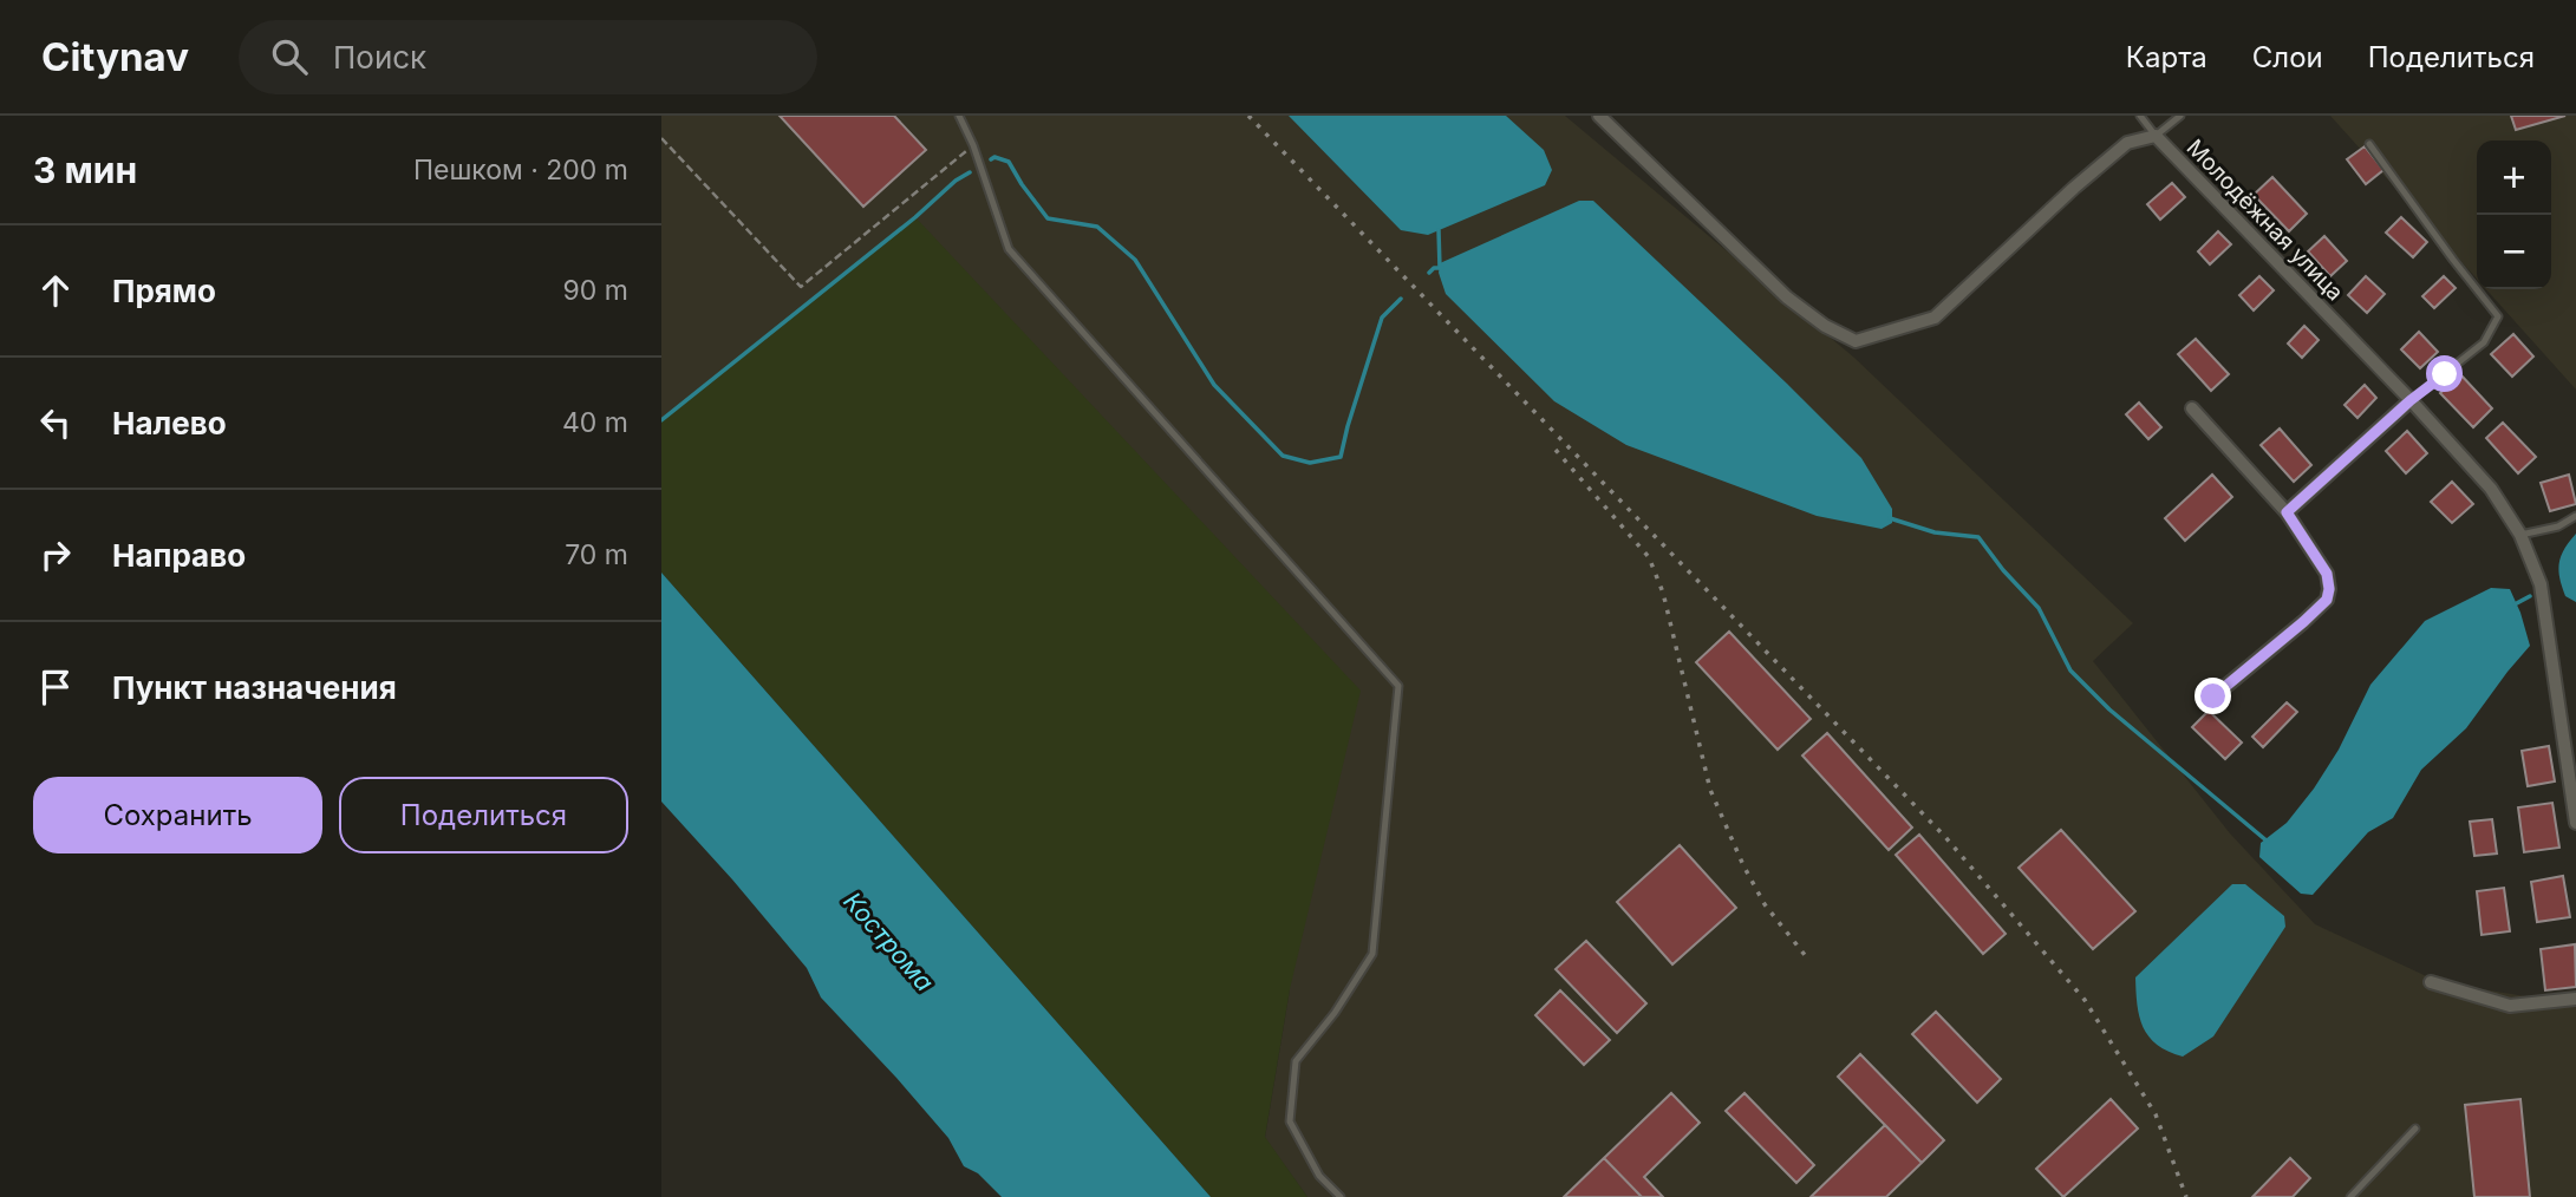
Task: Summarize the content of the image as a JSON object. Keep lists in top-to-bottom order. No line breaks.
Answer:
{"streets":{"street":["Молодёжная улица"]},"water":["Кострома"],"page":{"header":"Citynav","search":"Поиск","nav":["Карта","Слои","Поделиться"],"heading":["3 мин","Пешком · 200 m"],"map_buttons":["+","−"],"list":[["Прямо","90 m"],["Налево","40 m"],["Направо","70 m"],"Пункт назначения"],"buttons":["Сохранить","Поделиться"]}}
